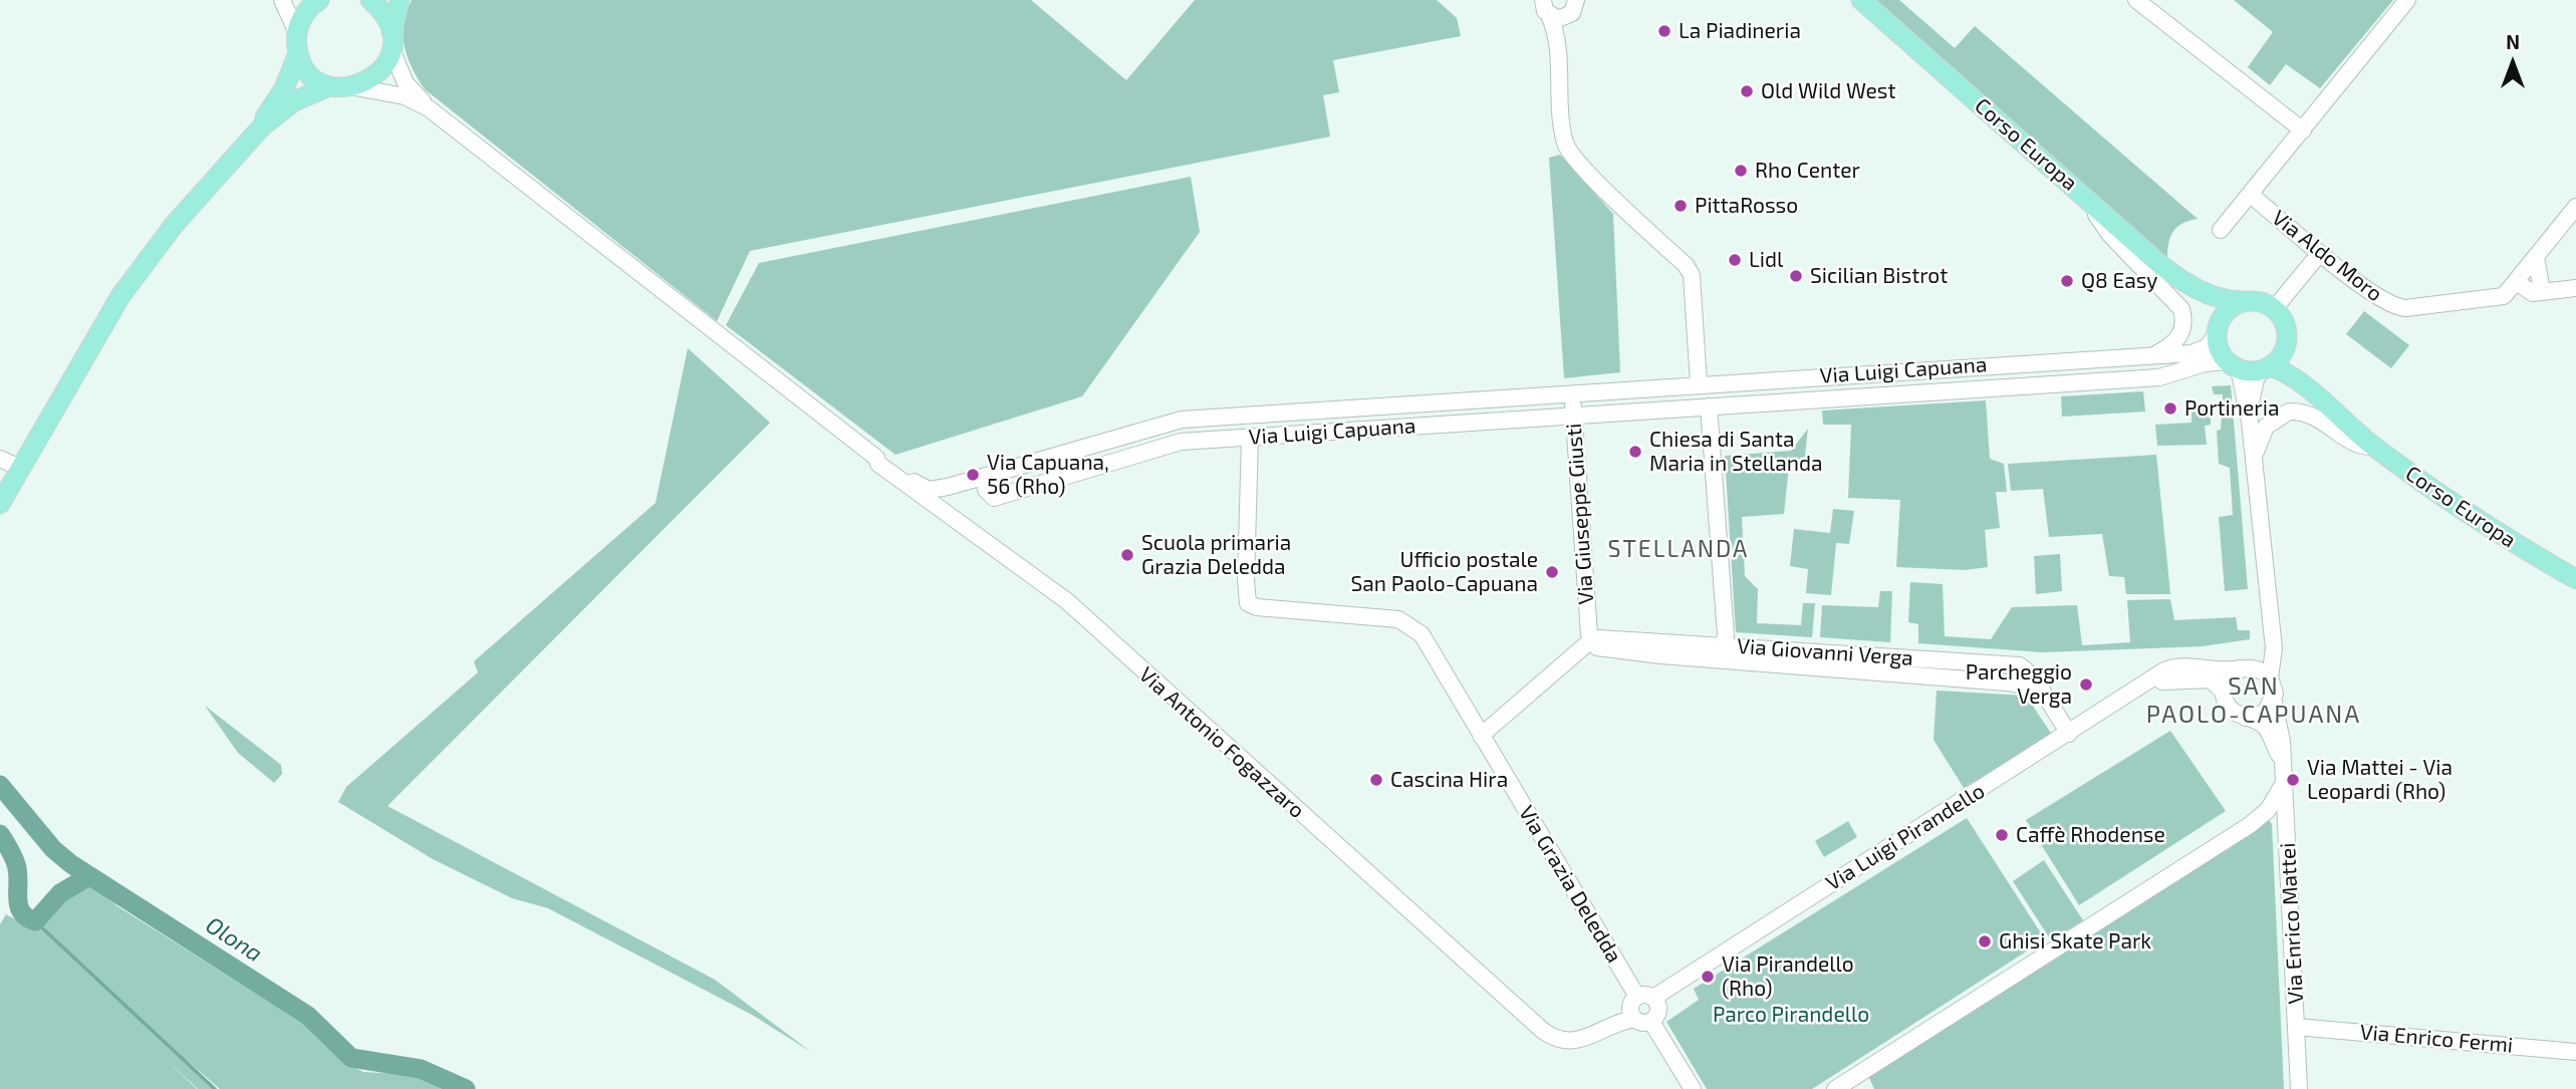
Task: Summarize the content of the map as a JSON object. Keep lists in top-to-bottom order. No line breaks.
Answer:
{"streets":{"main road":["Corso Europa"],"street":["Via Aldo Moro","Via Luigi Capuana","Via Giuseppe Giusti","Via Giovanni Verga","Via Antonio Fogazzaro","Via Luigi Pirandello","Via Grazia Deledda","Via Enrico Mattei","Via Enrico Fermi"]},"crossings":[["Corso Europa","Via Luigi Capuana"],["Via Luigi Capuana","Via Giuseppe Giusti"],["Via Luigi Capuana","Via Grazia Deledda"],["Via Giuseppe Giusti","Via Giovanni Verga"],["Via Giovanni Verga","Via Luigi Pirandello"],["Via Antonio Fogazzaro","Via Luigi Pirandello"],["Via Antonio Fogazzaro","Via Grazia Deledda"],["Via Luigi Pirandello","Via Grazia Deledda"],["Via Luigi Pirandello","Via Enrico Mattei"],["Via Enrico Mattei","Via Enrico Fermi"]],"districts":["STELLANDA","SAN PAOLO-CAPUANA"],"water":["Olona"],"parks":["Parco Pirandello"],"places":["La Piadineria","Old Wild West","Rho Center","PittaRosso","Lidl","Sicilian Bistrot","Q8 Easy","Portineria","Chiesa di Santa Maria in Stellanda","Via Capuana, 56 (Rho)","Scuola primaria Grazia Deledda","Ufficio postale San Paolo-Capuana","Parcheggio Verga","Cascina Hira","Via Mattei - Via Leopardi (Rho)","Caffè Rhodense","Ghisi Skate Park","Via Pirandello (Rho)"],"north":"top"}
